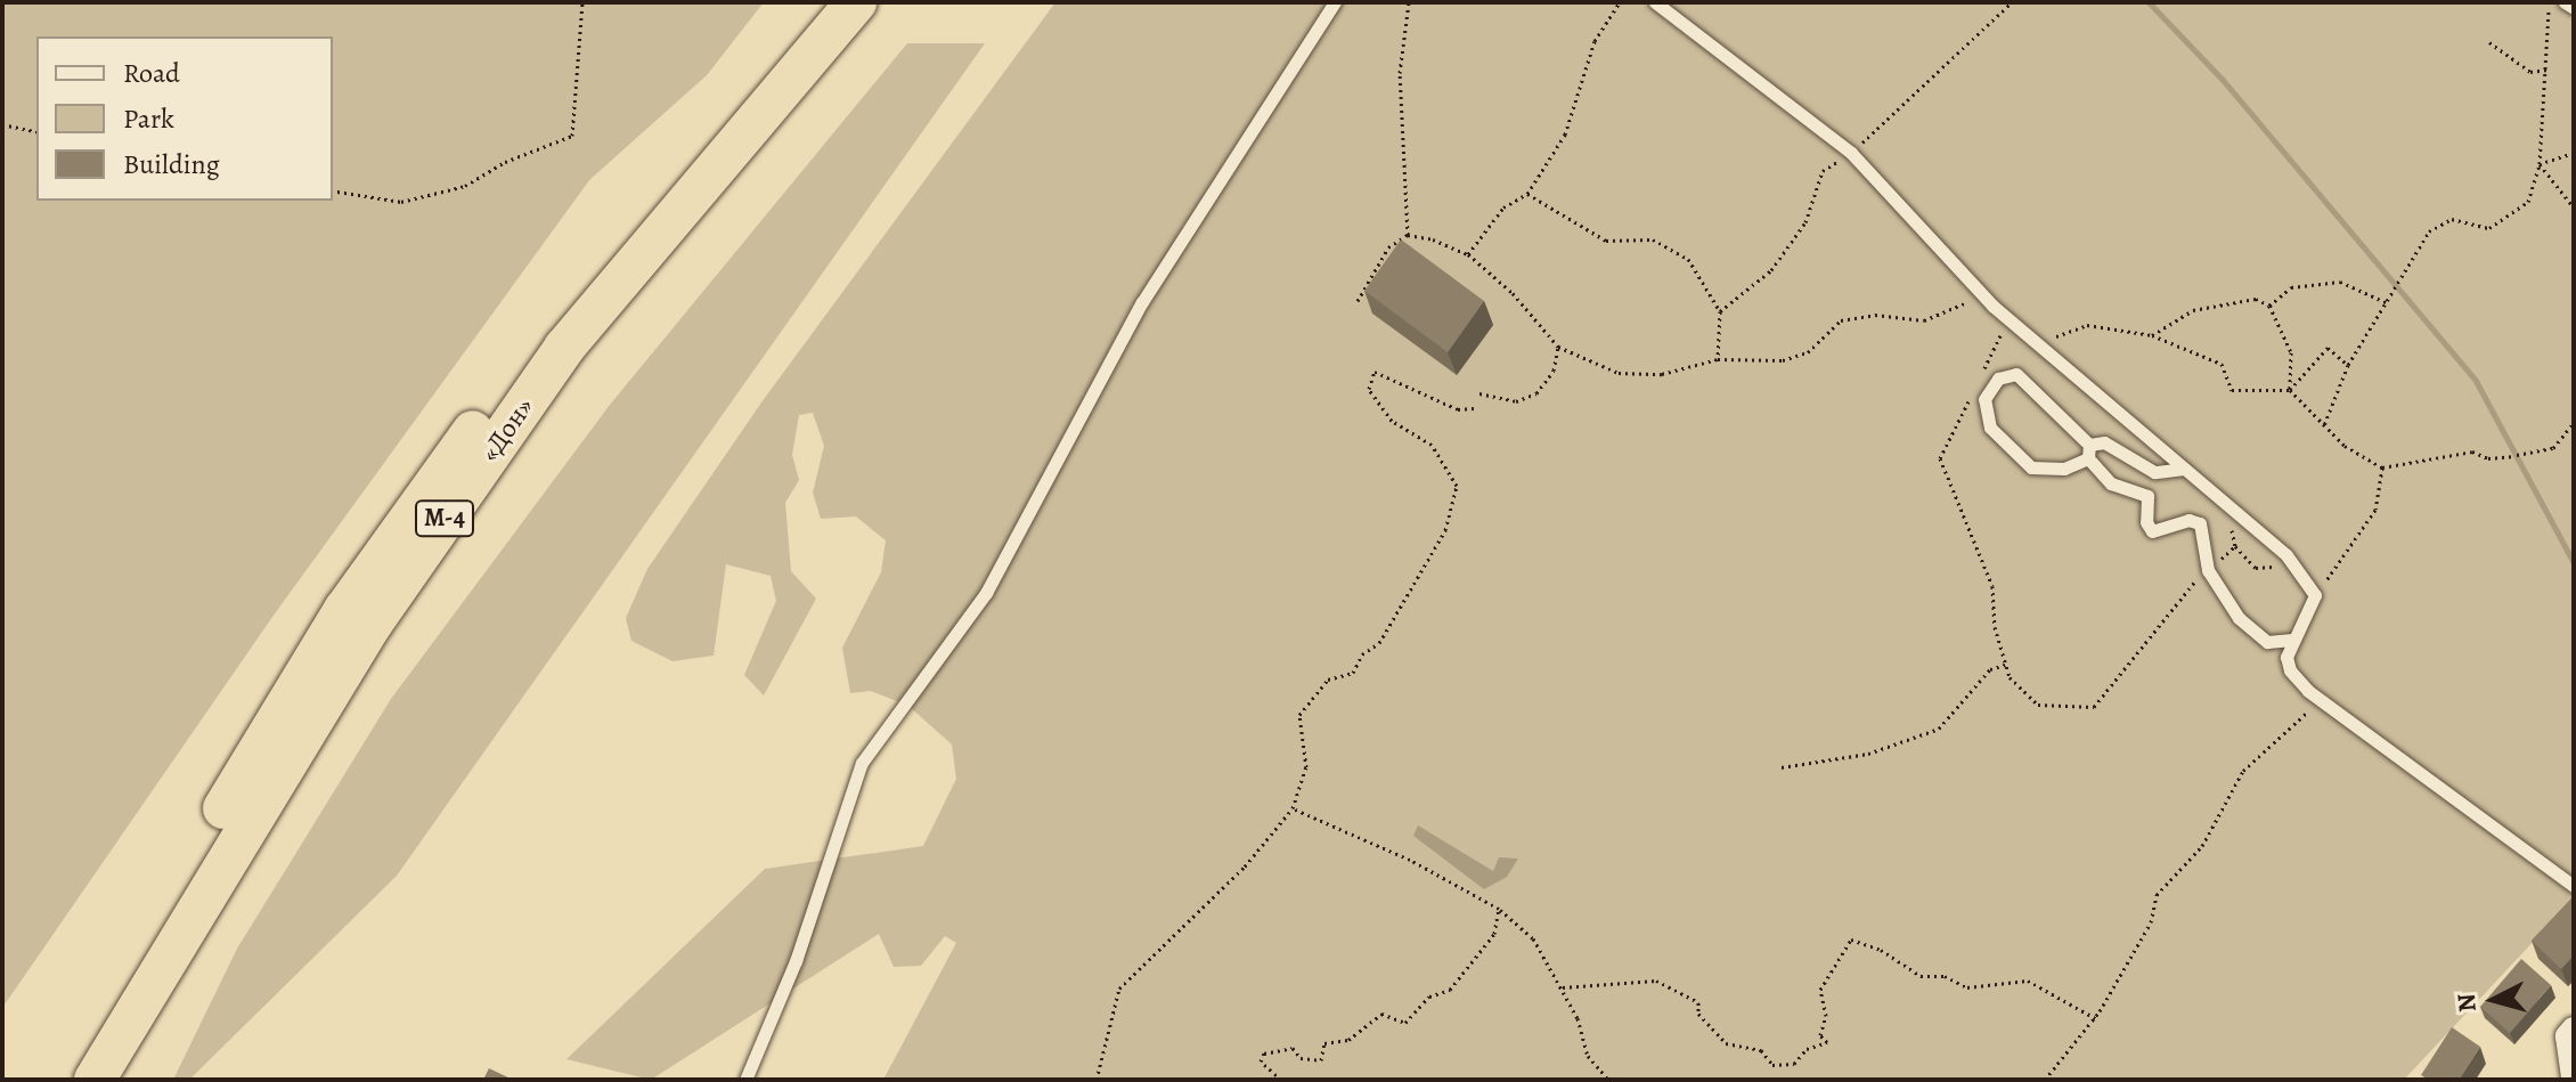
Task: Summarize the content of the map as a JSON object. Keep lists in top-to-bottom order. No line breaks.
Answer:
{"streets":{"highway":["«Дон»","М-4"]},"legend":["Road","Park","Building"],"north":"left"}
